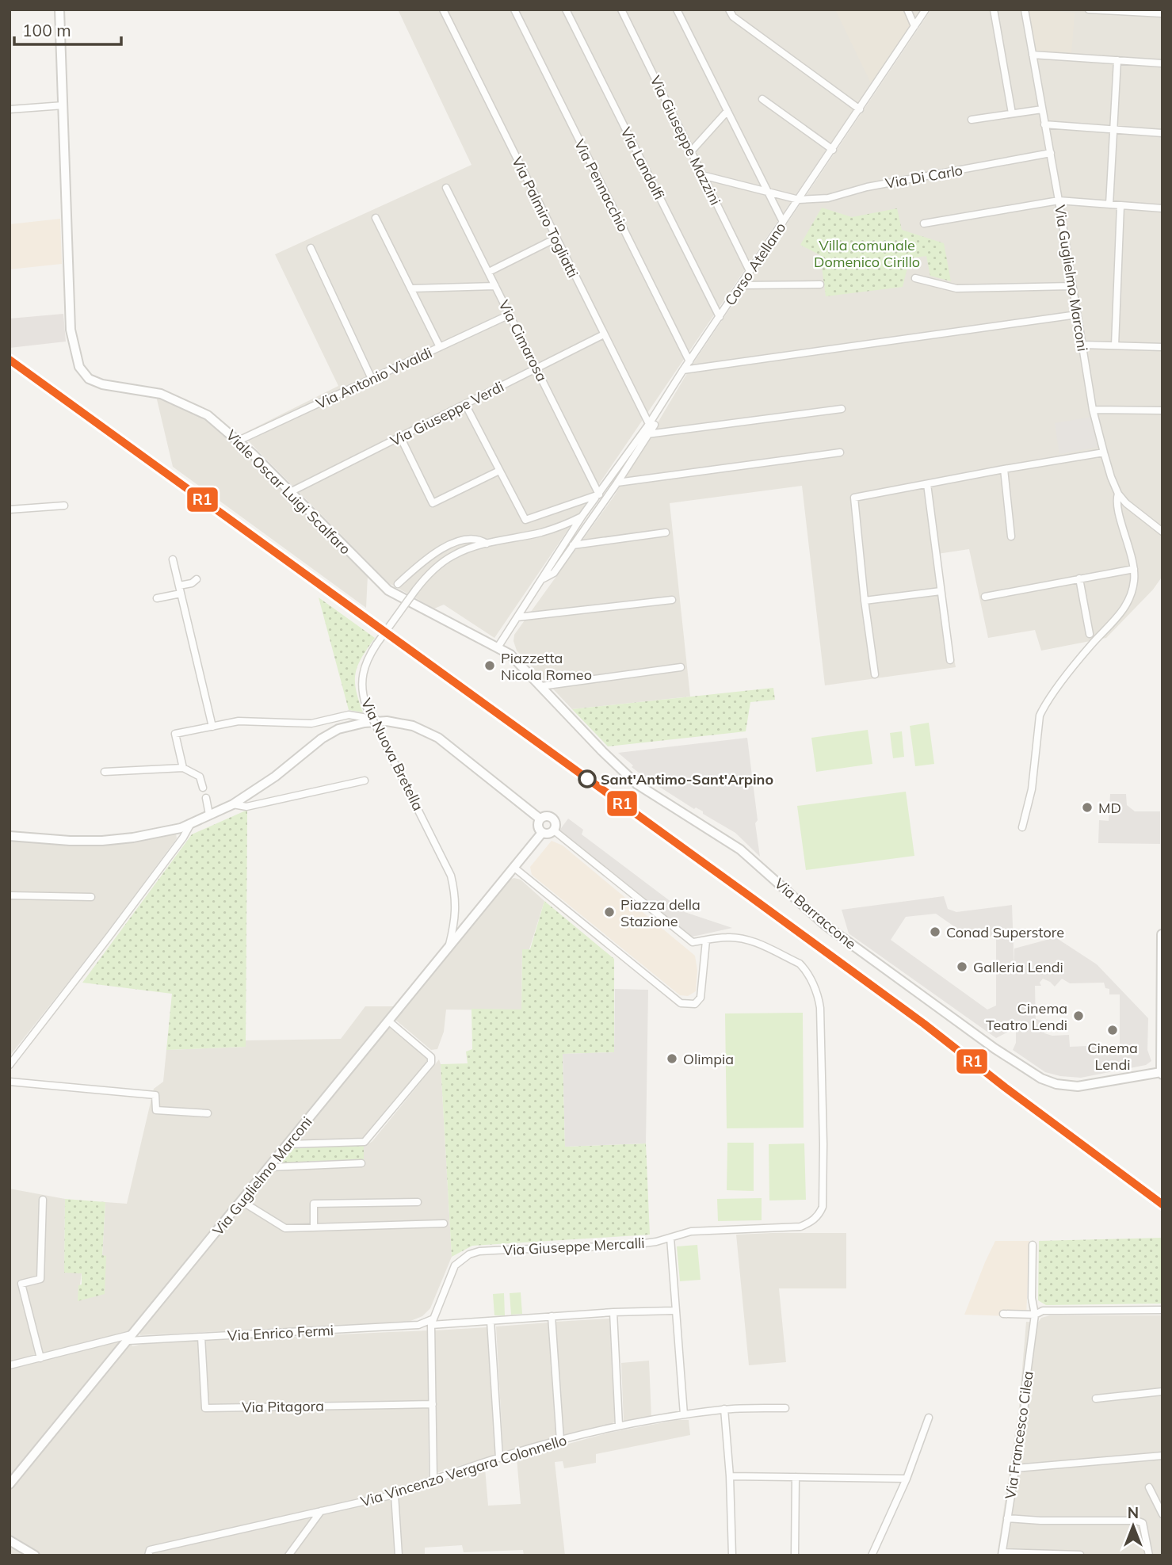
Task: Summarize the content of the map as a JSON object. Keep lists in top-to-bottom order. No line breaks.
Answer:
{"streets":{"street":["Via Giuseppe Mazzini","Via Landolfi","Via Di Carlo","Via Pennacchio","Via Palmiro Togliatti","Corso Atellano","Via Guglielmo Marconi","Via Cimarosa","Via Antonio Vivaldi","Via Giuseppe Verdi","Viale Oscar Luigi Scalfaro","Via Nuova Bretella","Via Barraccone","Via Giuseppe Mercalli","Via Enrico Fermi","Via Pitagora","Via Francesco Cilea","Via Vincenzo Vergara Colonnello"]},"crossings":[["Via Giuseppe Mazzini","Via Di Carlo"],["Via Giuseppe Mazzini","Corso Atellano"],["Via Landolfi","Corso Atellano"],["Via Di Carlo","Corso Atellano"],["Via Di Carlo","Via Guglielmo Marconi"],["Via Pennacchio","Corso Atellano"],["Via Palmiro Togliatti","Corso Atellano"],["Via Palmiro Togliatti","Via Giuseppe Verdi"],["Corso Atellano","Via Cimarosa"],["Corso Atellano","Via Nuova Bretella"],["Via Guglielmo Marconi","Via Nuova Bretella"],["Via Guglielmo Marconi","Via Enrico Fermi"],["Via Cimarosa","Via Antonio Vivaldi"],["Via Cimarosa","Via Giuseppe Verdi"],["Via Antonio Vivaldi","Viale Oscar Luigi Scalfaro"],["Via Giuseppe Verdi","Viale Oscar Luigi Scalfaro"],["Viale Oscar Luigi Scalfaro","Via Barraccone"],["Via Giuseppe Mercalli","Via Enrico Fermi"],["Via Giuseppe Mercalli","Via Pitagora"],["Via Giuseppe Mercalli","Via Vincenzo Vergara Colonnello"],["Via Enrico Fermi","Via Pitagora"]],"parks":["Villa comunale Domenico Cirillo"],"places":["Piazzetta Nicola Romeo","Sant'Antimo-Sant'Arpino","MD","Piazza della Stazione","Conad Superstore","Galleria Lendi","Cinema Teatro Lendi","Cinema Lendi","Olimpia"],"lines":["transit line R1"],"scale_bar":"100 m","north":"top"}
